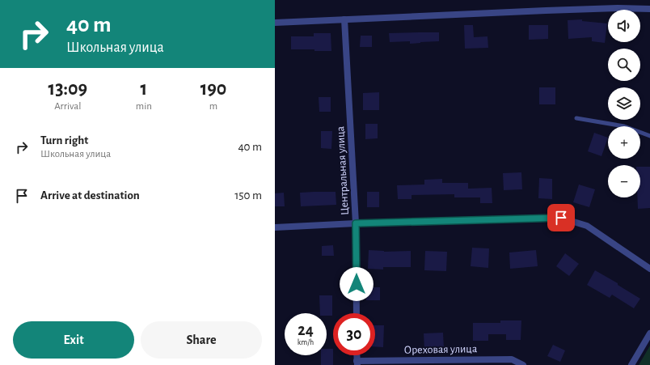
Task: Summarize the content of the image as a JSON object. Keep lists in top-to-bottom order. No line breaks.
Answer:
{"streets":{"street":["Центральная улица","Ореховая улица"]},"page":{"turn":["40 m","Школьная улица"],"map_buttons":["+","−"],"eta":["13:09","Arrival","1","min","190","m"],"list":[{"name":"Turn right","note":"Школьная улица","value":"40 m"},{"name":"Arrive at destination","value":"150 m"}],"speed":"24 km/h","limit":"30","buttons":["Exit","Share"]}}
